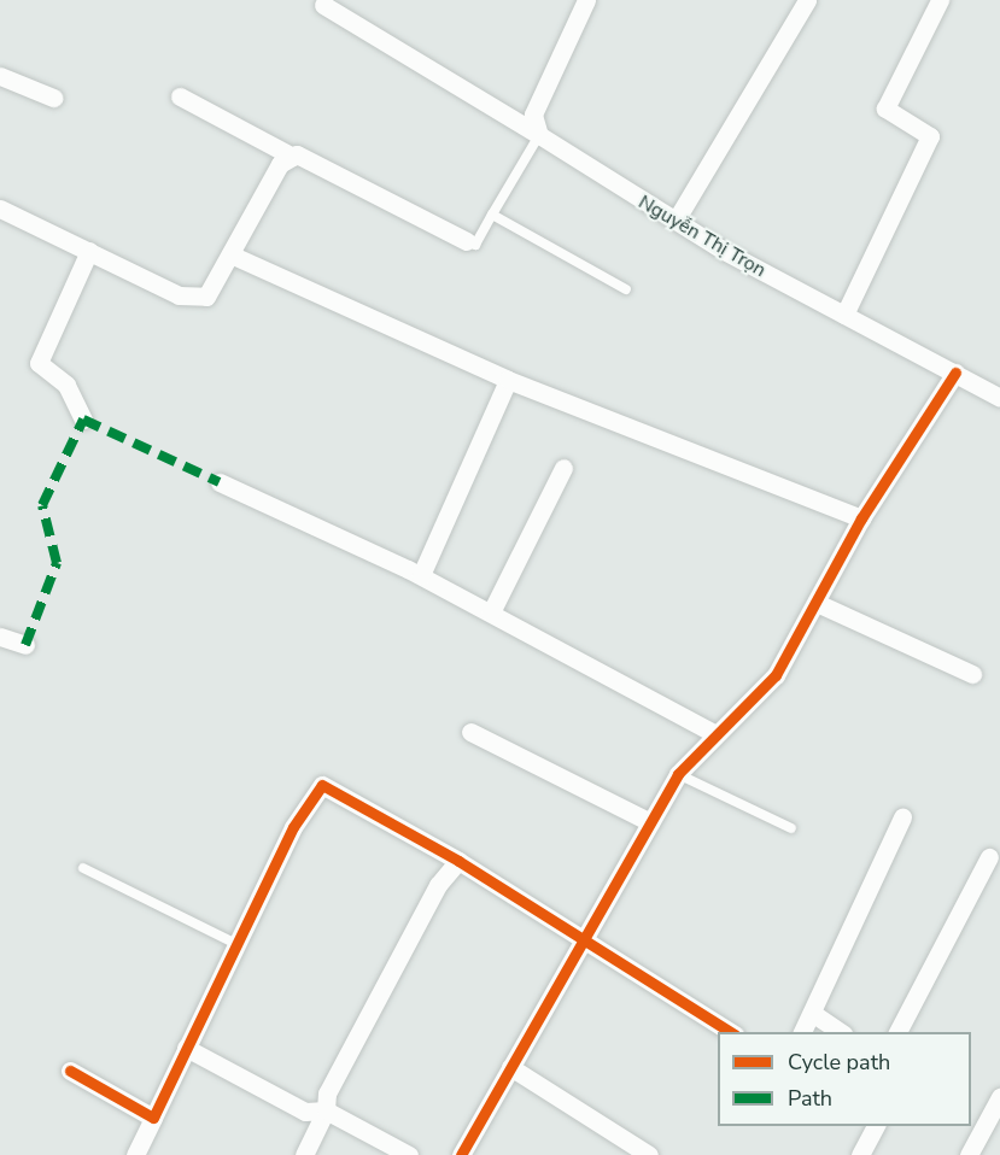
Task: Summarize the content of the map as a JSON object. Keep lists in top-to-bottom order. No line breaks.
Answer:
{"streets":{"street":["Nguyễn Thị Trọn"]},"legend":["Cycle path","Path"]}
